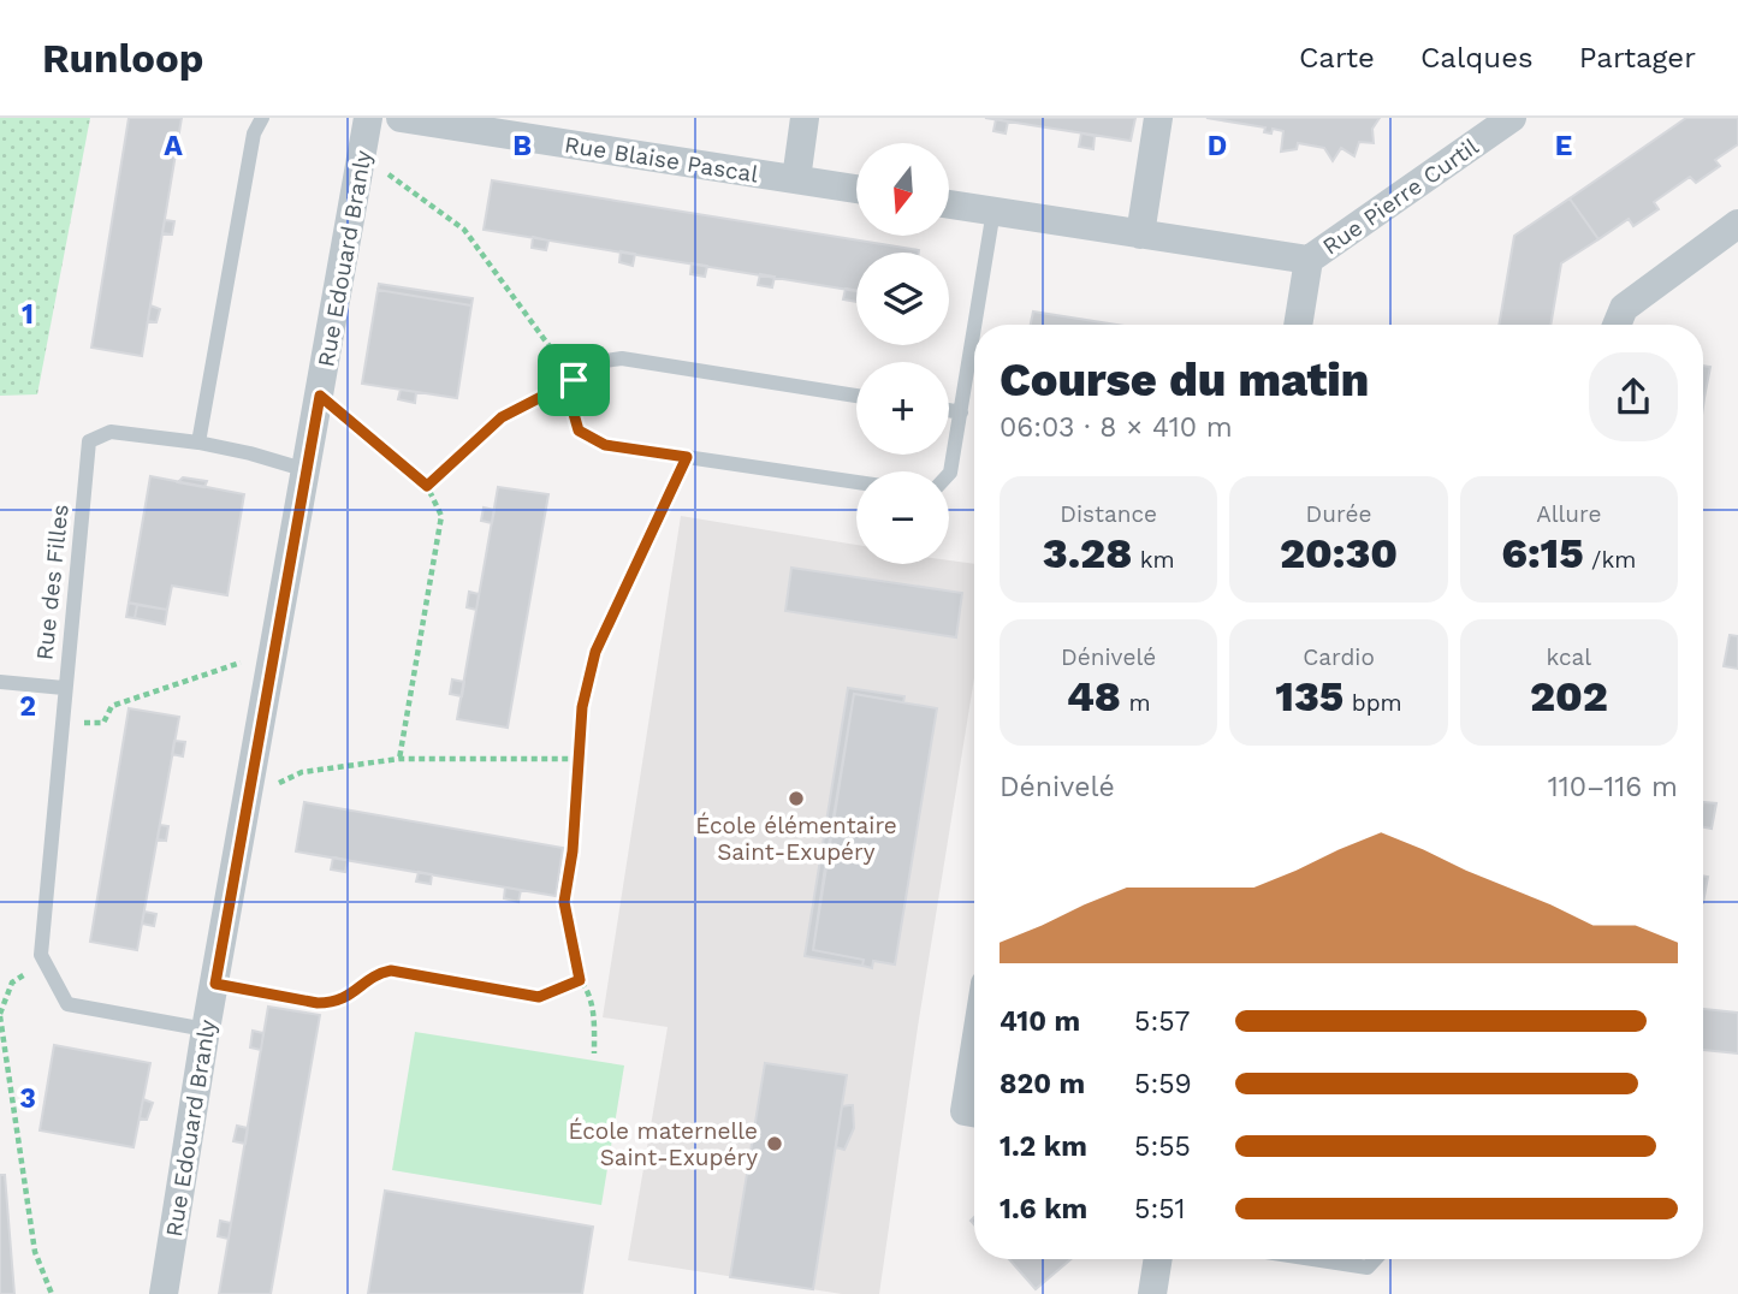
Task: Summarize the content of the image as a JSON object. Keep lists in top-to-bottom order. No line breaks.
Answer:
{"streets":{"street":["Rue Blaise Pascal","Rue Pierre Curtil","Rue Edouard Branly"],"lane":["Rue des Filles"]},"crossings":[["Rue Edouard Branly","Rue des Filles"]],"places":["École élémentaire Saint-Exupéry","École maternelle Saint-Exupéry"],"north":"bottom","page":{"header":"Runloop","nav":["Carte","Calques","Partager"],"map_buttons":["+","−"],"heading":["Course du matin","06:03 · 8 × 410 m"],"stats":[["Distance","3.28 km"],["Durée","20:30"],["Allure","6:15 /km"],["Dénivelé","48 m"],["Cardio","135 bpm"],["kcal","202"]],"chart":["Dénivelé","110–116 m"],"list":[{"name":"410 m","note":"5:57"},{"name":"820 m","note":"5:59"},{"name":"1.2 km","note":"5:55"},{"name":"1.6 km","note":"5:51"}]},"grid":{"columns":["A","B","D","E"],"rows":["1","2","3"]}}
